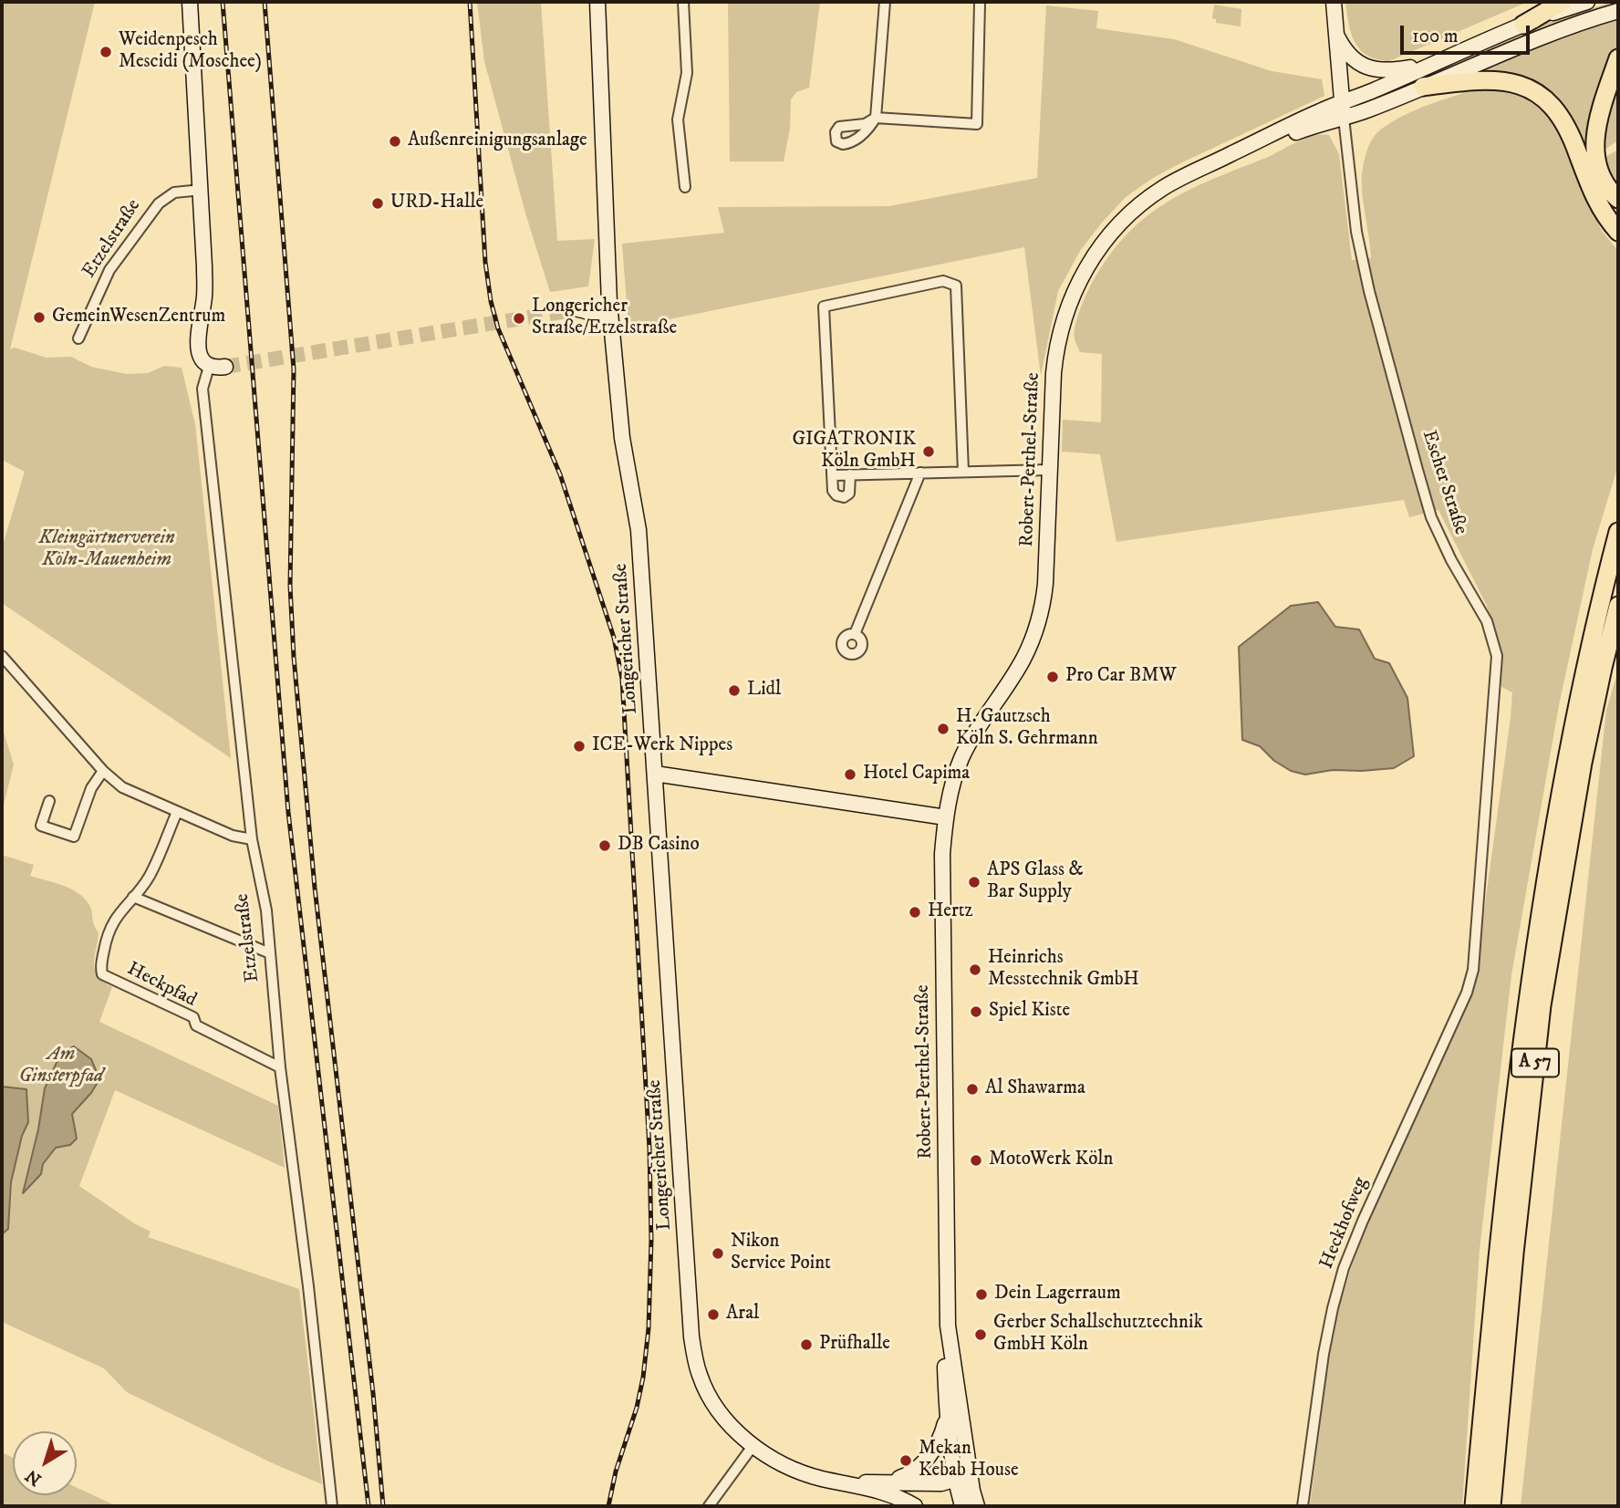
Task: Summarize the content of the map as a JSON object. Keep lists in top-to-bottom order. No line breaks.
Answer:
{"streets":{"highway":["A 57"],"street":["Etzelstraße","Robert-Perthel-Straße","Escher Straße","Longericher Straße","Heckpfad","Heckhofweg"]},"crossings":[["Etzelstraße","Heckpfad"],["Robert-Perthel-Straße","Escher Straße"],["Robert-Perthel-Straße","Longericher Straße"],["Escher Straße","Heckhofweg"]],"parks":["Kleingärtnerverein Köln-Mauenheim","Am Ginsterpfad"],"places":["Weidenpesch Mescidi (Moschee)","Außenreinigungsanlage","URD-Halle","GemeinWesenZentrum","Longericher Straße/Etzelstraße","GIGATRONIK Köln GmbH","Pro Car BMW","Lidl","H. Gautzsch Köln S. Gehrmann","ICE-Werk Nippes","Hotel Capima","DB Casino","APS Glass & Bar Supply","Hertz","Heinrichs Messtechnik GmbH","Spiel Kiste","Al Shawarma","MotoWerk Köln","Nikon Service Point","Dein Lagerraum","Aral","Gerber Schallschutztechnik GmbH Köln","Prüfhalle","Mekan Kebab House"],"scale_bar":"100 m","north":"bottom left"}
